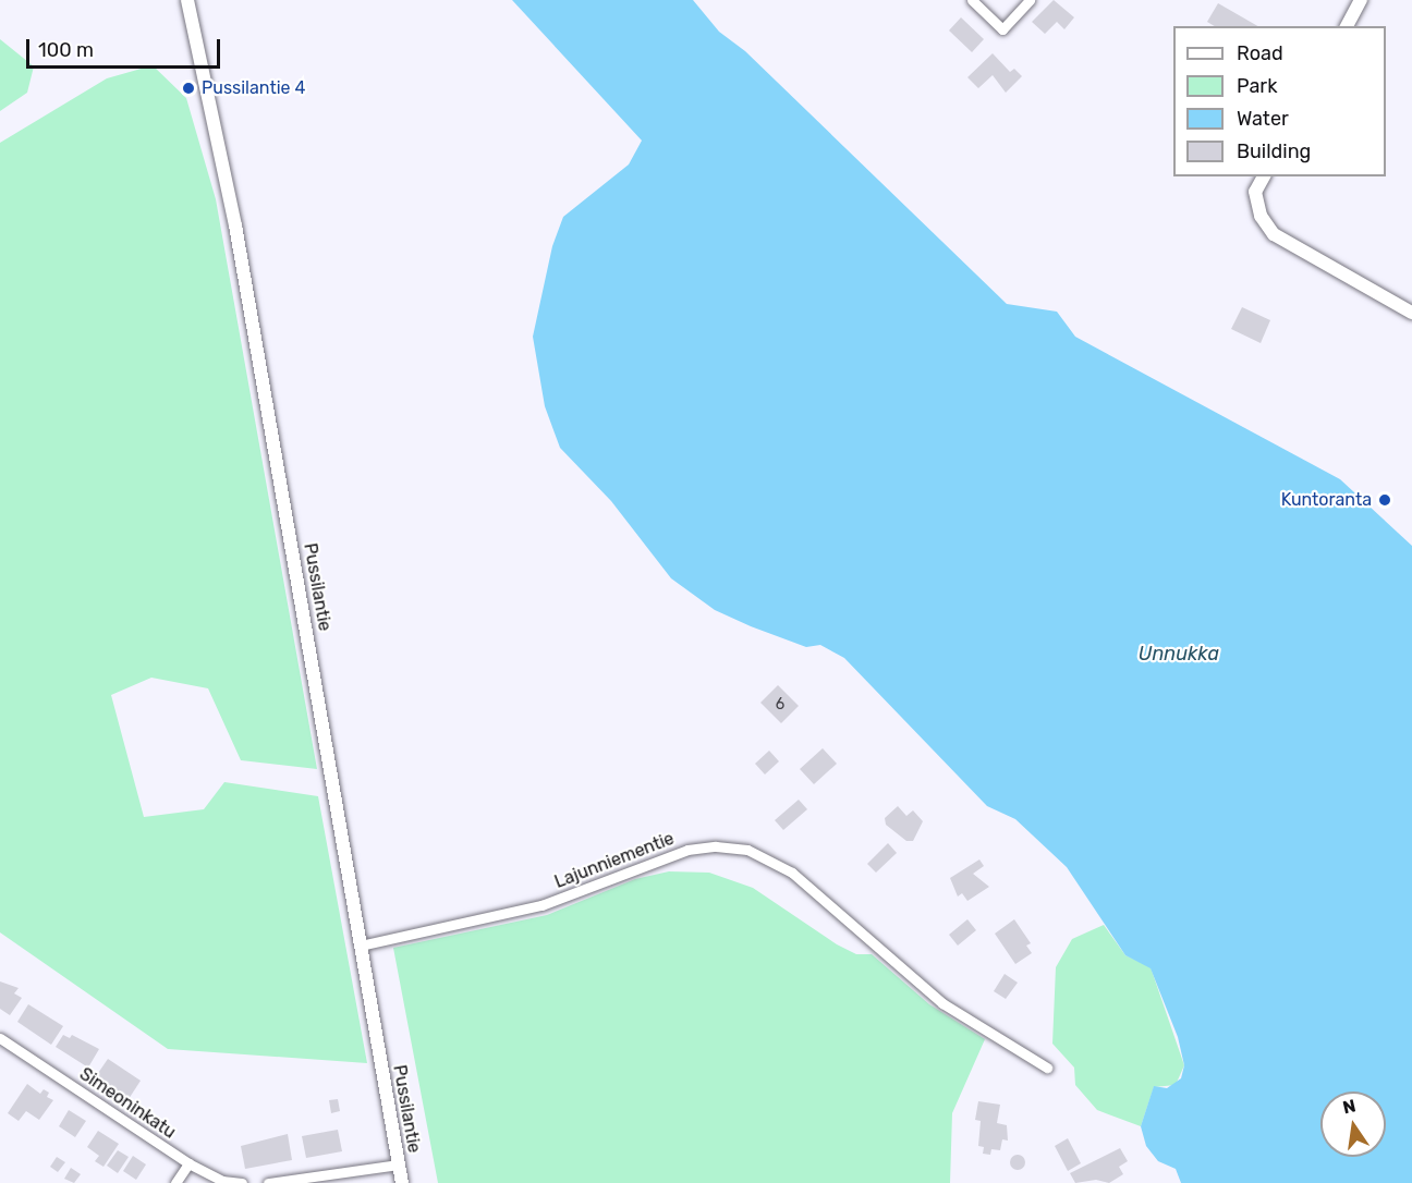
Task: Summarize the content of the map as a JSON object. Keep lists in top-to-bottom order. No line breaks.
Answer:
{"streets":{"street":["Pussilantie","Lajunniementie","Simeoninkatu"]},"crossings":[["Pussilantie","Lajunniementie"]],"water":["Unnukka"],"places":["Pussilantie 4","Kuntoranta"],"house_numbers":["6"],"legend":["Road","Park","Water","Building"],"scale_bar":"100 m","north":"top"}
